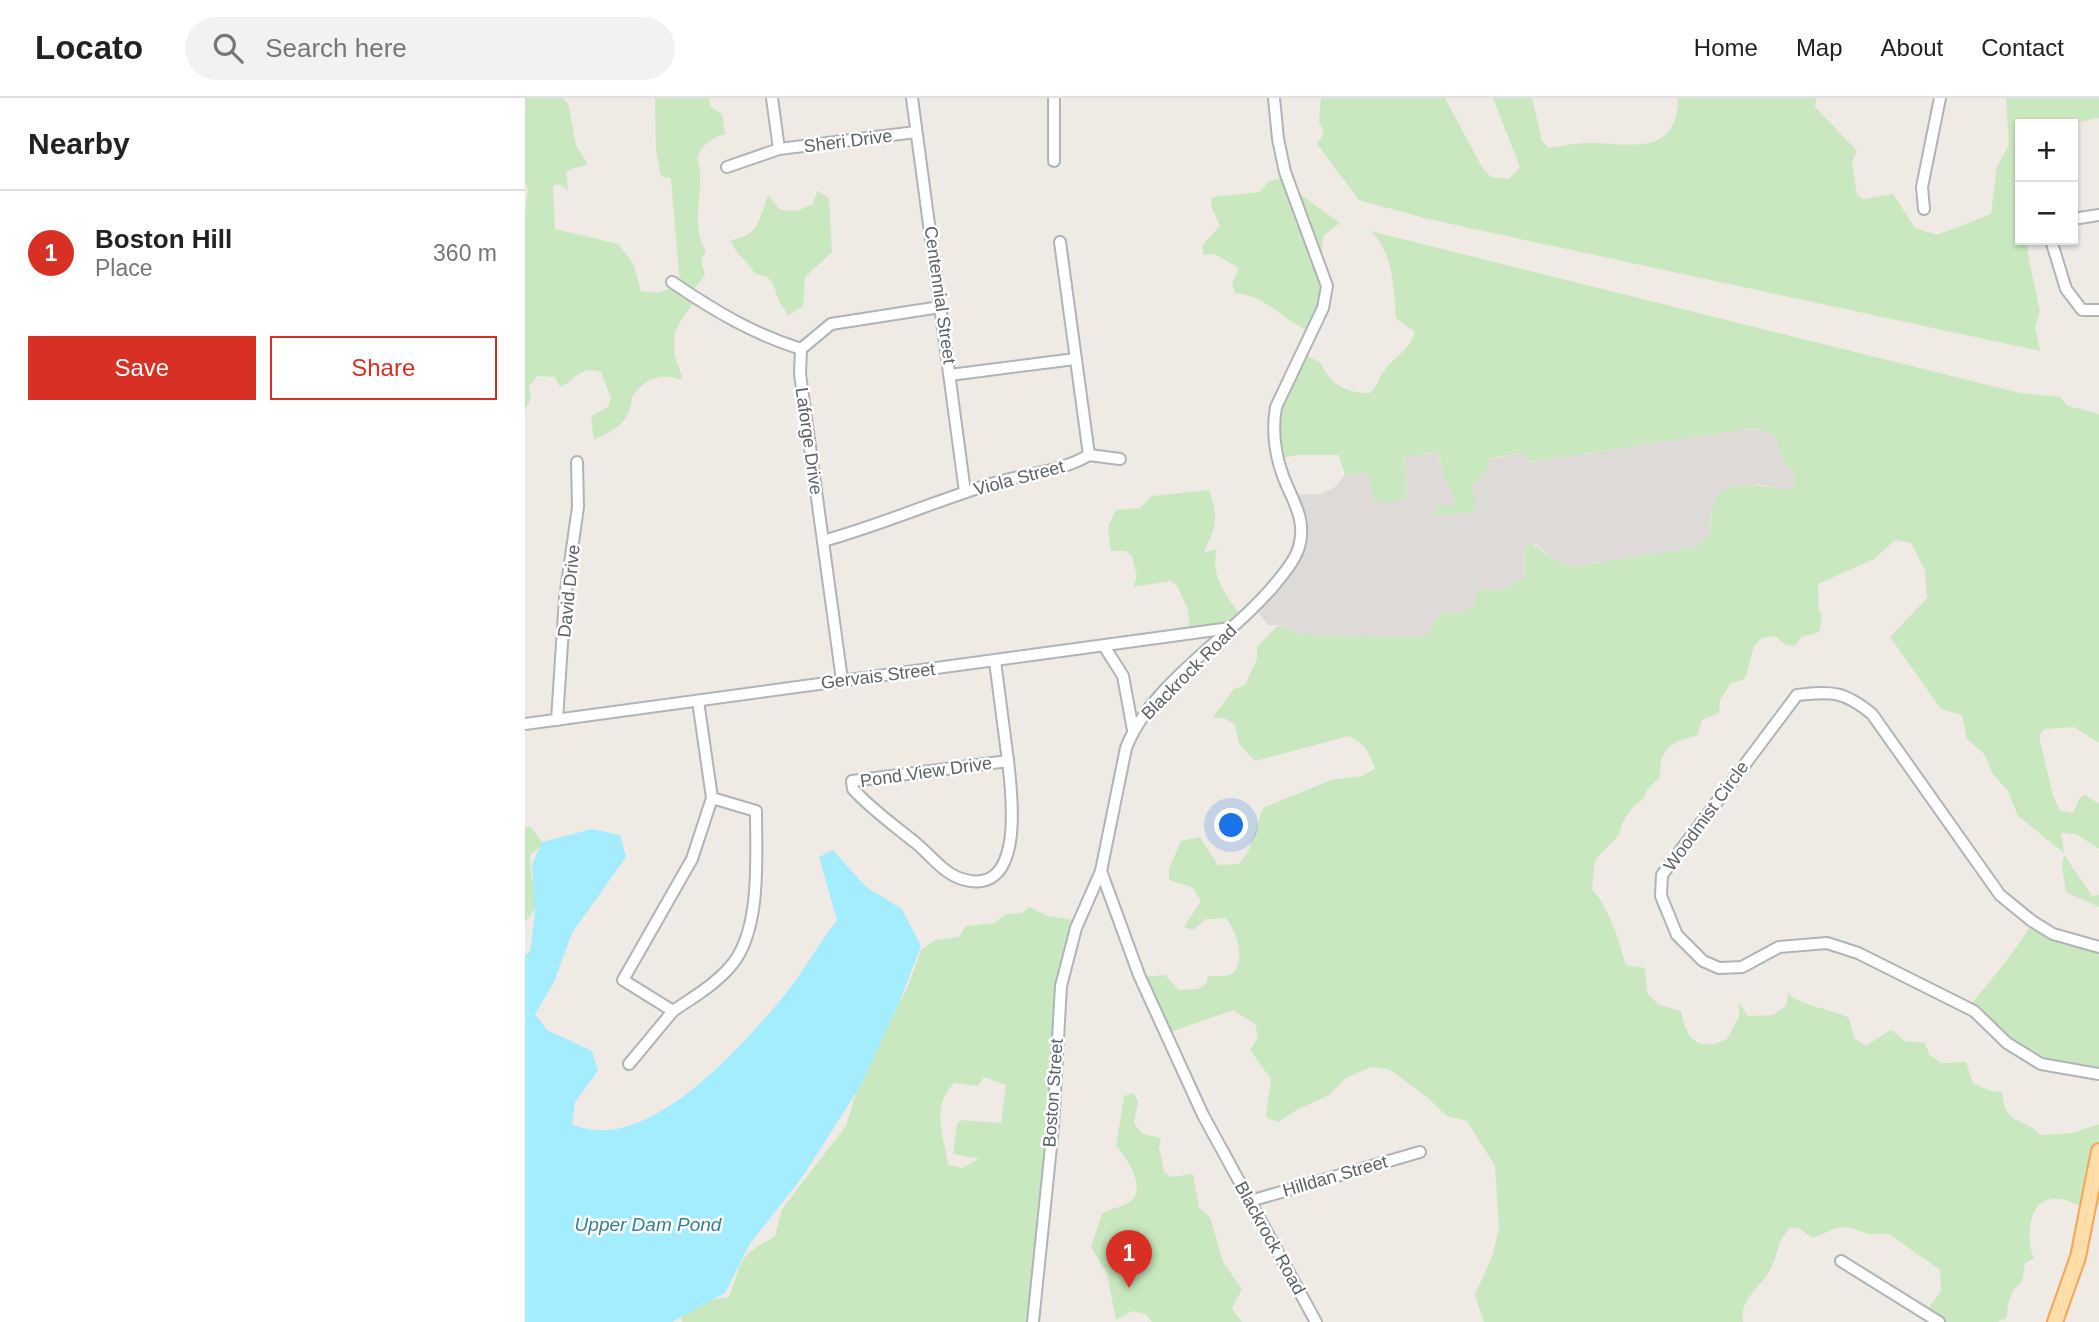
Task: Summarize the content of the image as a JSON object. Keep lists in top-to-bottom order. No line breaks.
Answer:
{"streets":{"street":["Sheri Drive","Centennial Street","Laforge Drive","Viola Street","David Drive","Blackrock Road","Gervais Street","Pond View Drive","Woodmist Circle","Boston Street","Hilldan Street"]},"crossings":[["Sheri Drive","Centennial Street"],["Centennial Street","Viola Street"],["Laforge Drive","Viola Street"],["Laforge Drive","Gervais Street"],["David Drive","Gervais Street"],["Blackrock Road","Gervais Street"],["Blackrock Road","Boston Street"],["Blackrock Road","Hilldan Street"],["Gervais Street","Pond View Drive"]],"water":["Upper Dam Pond"],"page":{"header":"Locato","search":"Search here","nav":["Home","Map","About","Contact"],"heading":"Nearby","map_buttons":["+","−"],"list":[{"mark":"1","name":"Boston Hill","note":"Place","value":"360 m"}],"buttons":["Save","Share"],"pins":"1"}}
